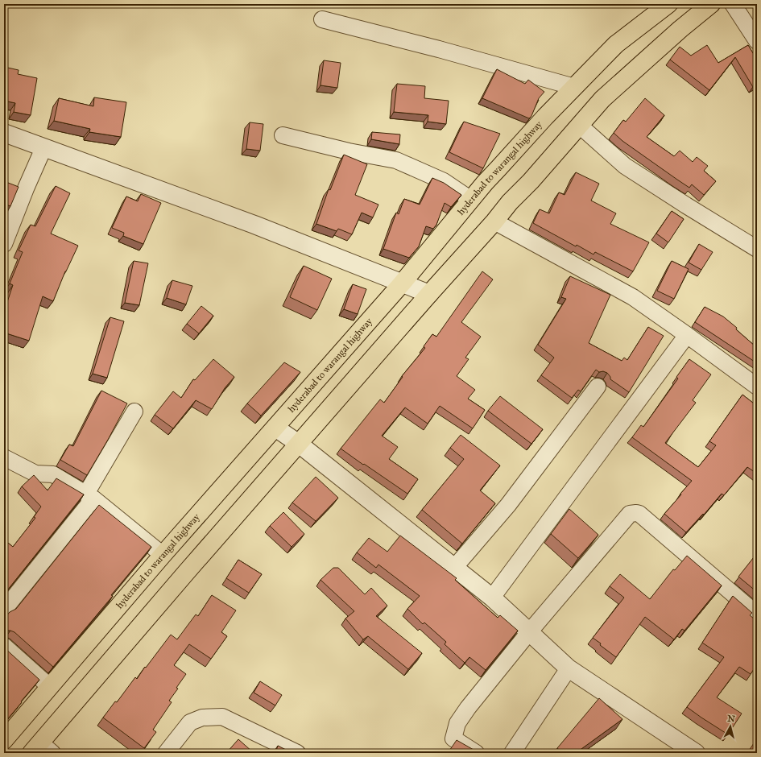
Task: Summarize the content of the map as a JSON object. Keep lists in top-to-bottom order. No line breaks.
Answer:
{"streets":{"main road":["hyderabad to warangal highway"]},"north":"top"}
